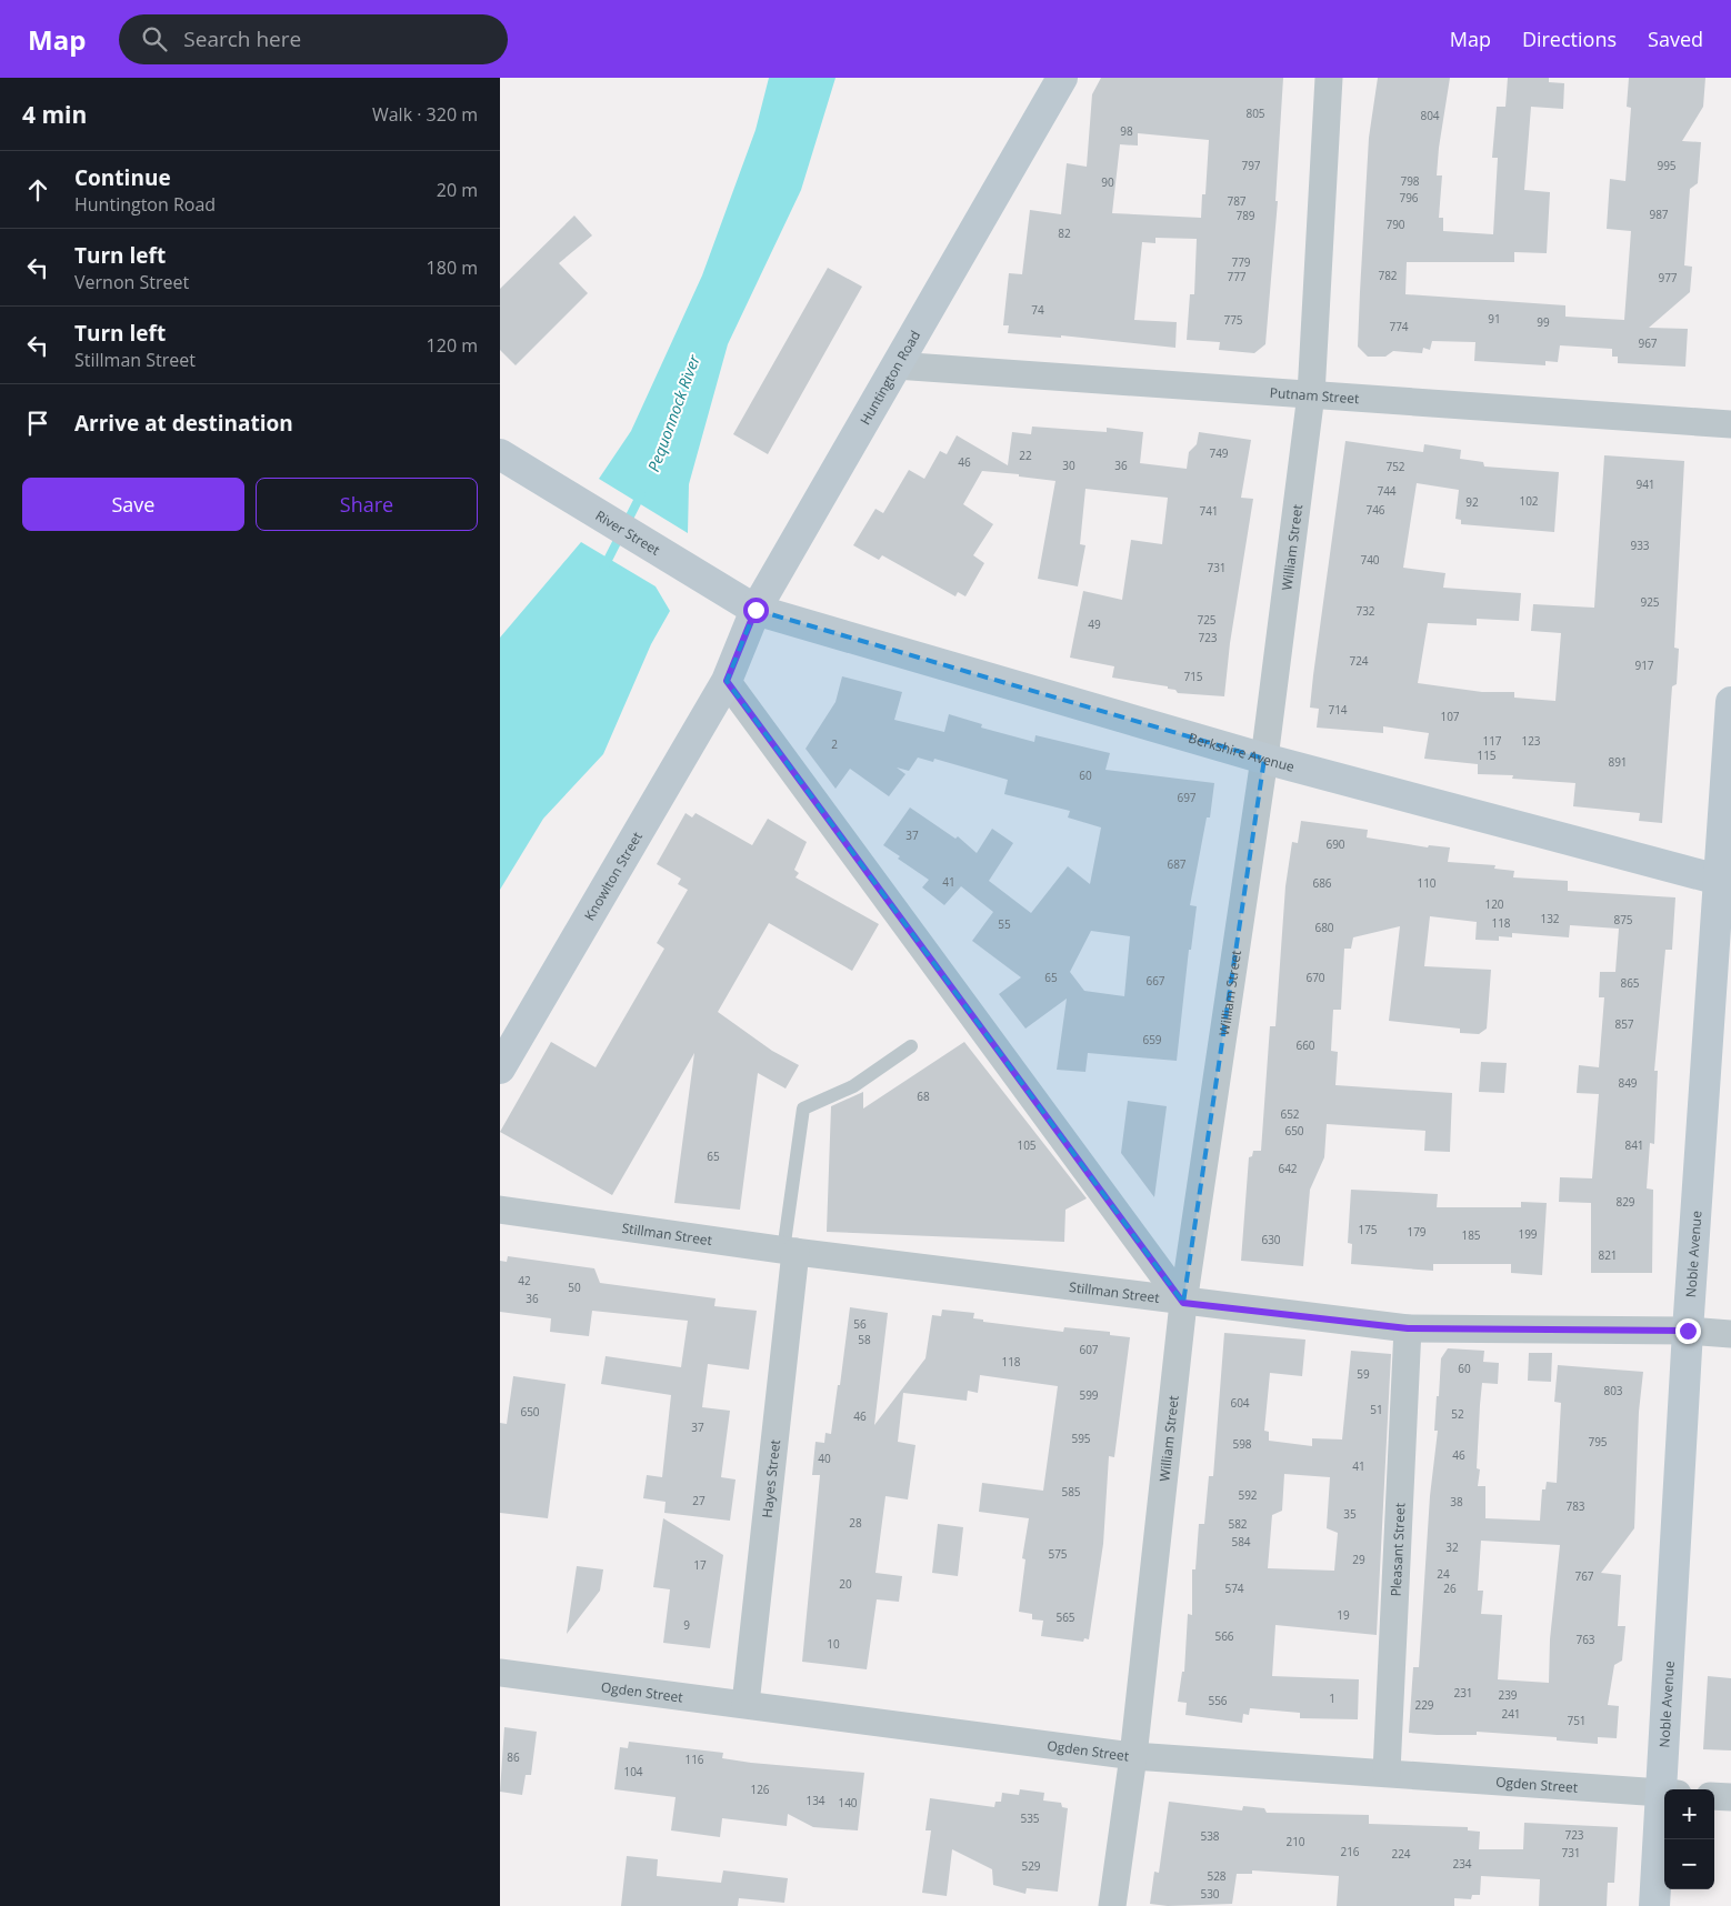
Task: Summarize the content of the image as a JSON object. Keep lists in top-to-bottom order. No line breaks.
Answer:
{"streets":{"main road":["Huntington Road","River Street","Berkshire Avenue","Knowlton Street","Noble Avenue"],"street":["Putnam Street","William Street","Stillman Street","Hayes Street","Pleasant Street","Ogden Street"]},"crossings":[["Huntington Road","Putnam Street"],["Huntington Road","River Street"],["Huntington Road","Berkshire Avenue"],["Huntington Road","Knowlton Street"],["Putnam Street","William Street"],["River Street","Berkshire Avenue"],["William Street","Berkshire Avenue"],["William Street","Stillman Street"],["William Street","Ogden Street"],["Berkshire Avenue","Noble Avenue"],["Stillman Street","Noble Avenue"],["Stillman Street","Hayes Street"],["Stillman Street","Pleasant Street"],["Hayes Street","Ogden Street"],["Pleasant Street","Ogden Street"]],"water":["Pequonnock River"],"house_numbers":["805","804","98","797","995","798","90","796","787","987","789","790","82","779","782","777","977","74","91","775","99","774","967","749","22","46","30","36","752","941","744","102","92","746","741","933","740","731","925","732","725","49","723","724","917","715","714","107","117","123","2","115","891","60","697","37","690","687","41","686","110","120","132","875","118","55","680","65","670","667","865","857","659","660","849","68","652","650","105","841","65","642","829","175","179","199","185","630","821","42","50","36","56","58","607","118","60","59","803","599","604","51","650","52","46","37","595","795","598","46","40","41","585","592","27","38","783","35","28","582","584","32","575","29","17","24","767","20","574","26","19","565","9","566","763","10","231","239","1","556","229","241","751","86","116","104","126","134","140","535","723","538","210","216","731","224","234","529","528","530"],"page":{"header":"Map","search":"Search here","nav":["Map","Directions","Saved"],"heading":["4 min","Walk · 320 m"],"list":[["Continue","Huntington Road","20 m"],["Turn left","Vernon Street","180 m"],["Turn left","Stillman Street","120 m"],"Arrive at destination"],"buttons":["Save","Share"],"map_buttons":["+","−"]}}
